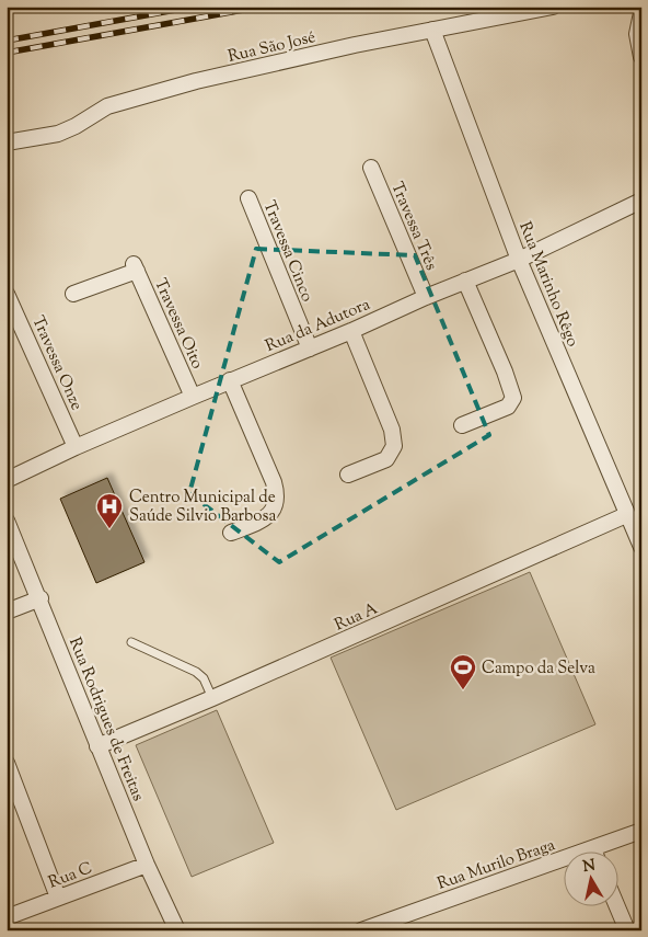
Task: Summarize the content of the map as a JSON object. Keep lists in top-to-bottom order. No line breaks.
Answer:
{"streets":{"street":["Rua São José","Travessa Três","Travessa Cinco","Rua Marinho Rêgo","Travessa Oito","Rua da Adutora","Travessa Onze","Rua A","Rua Rodrigues de Freitas","Rua Murilo Braga","Rua C"]},"crossings":[["Rua São José","Rua Marinho Rêgo"],["Travessa Três","Rua da Adutora"],["Travessa Cinco","Rua da Adutora"],["Rua Marinho Rêgo","Rua da Adutora"],["Rua Marinho Rêgo","Rua A"],["Travessa Oito","Rua da Adutora"],["Rua da Adutora","Travessa Onze"],["Rua A","Rua Rodrigues de Freitas"],["Rua Rodrigues de Freitas","Rua C"]],"places":{"hospital":["Centro Municipal de Saúde Silvio Barbosa"],"sports":["Campo da Selva"]},"north":"top"}
